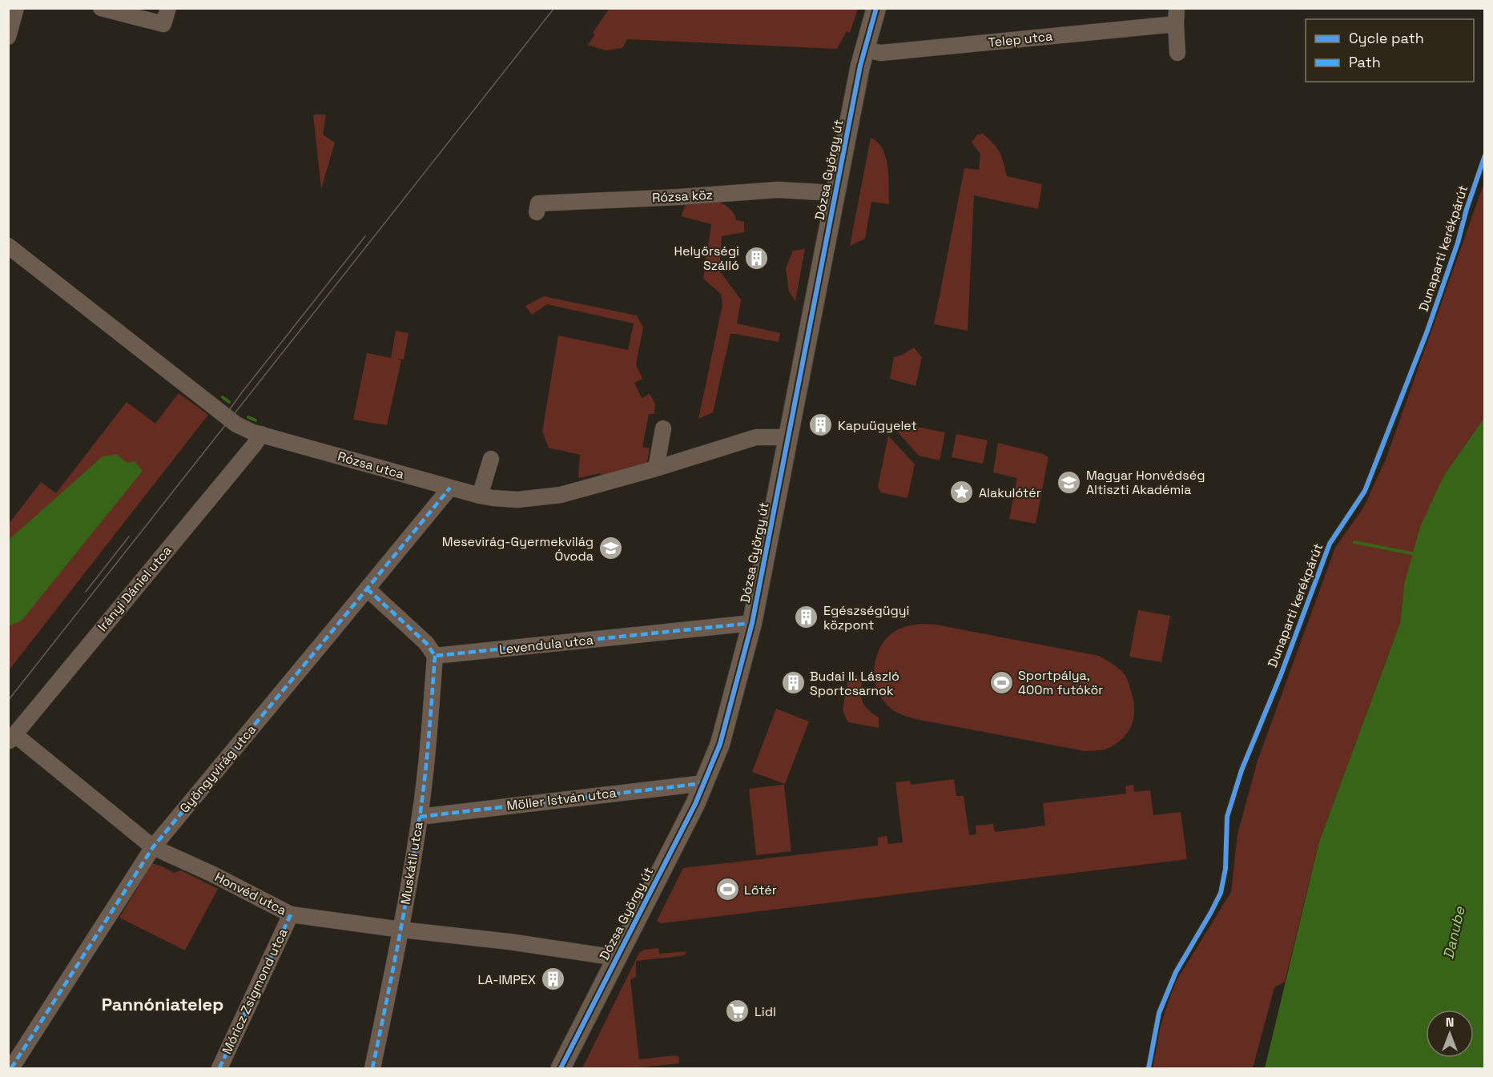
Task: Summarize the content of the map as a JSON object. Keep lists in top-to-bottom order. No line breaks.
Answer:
{"streets":{"main road":["Dózsa György út"],"street":["Telep utca","Rózsa köz","Rózsa utca","Irányi Dániel utca","Levendula utca","Gyöngyvirág utca","Möller István utca","Muskátli utca","Honvéd utca","Móricz Zsigmond utca"],"cycle path":["Dunaparti kerékpárút"]},"crossings":[["Telep utca","Dózsa György út"],["Dózsa György út","Rózsa köz"],["Dózsa György út","Rózsa utca"],["Dózsa György út","Levendula utca"],["Dózsa György út","Möller István utca"],["Dózsa György út","Honvéd utca"],["Rózsa utca","Irányi Dániel utca"],["Rózsa utca","Gyöngyvirág utca"],["Irányi Dániel utca","Honvéd utca"],["Levendula utca","Muskátli utca"],["Gyöngyvirág utca","Honvéd utca"],["Möller István utca","Muskátli utca"],["Muskátli utca","Honvéd utca"],["Honvéd utca","Móricz Zsigmond utca"]],"districts":["Pannóniatelep"],"water":["Danube"],"places":{"building":["Helyőrségi Szálló","Kapuügyelet","Egészségügyi központ","Budai II. László Sportcsarnok","LA-IMPEX"],"school or university":["Magyar Honvédség Altiszti Akadémia","Mesevirág-Gyermekvilág Óvoda"],"place":["Alakulótér"],"sports":["Sportpálya, 400m futókör","Lőtér"],"supermarket":["Lidl"]},"legend":["Cycle path","Path"],"north":"top"}
